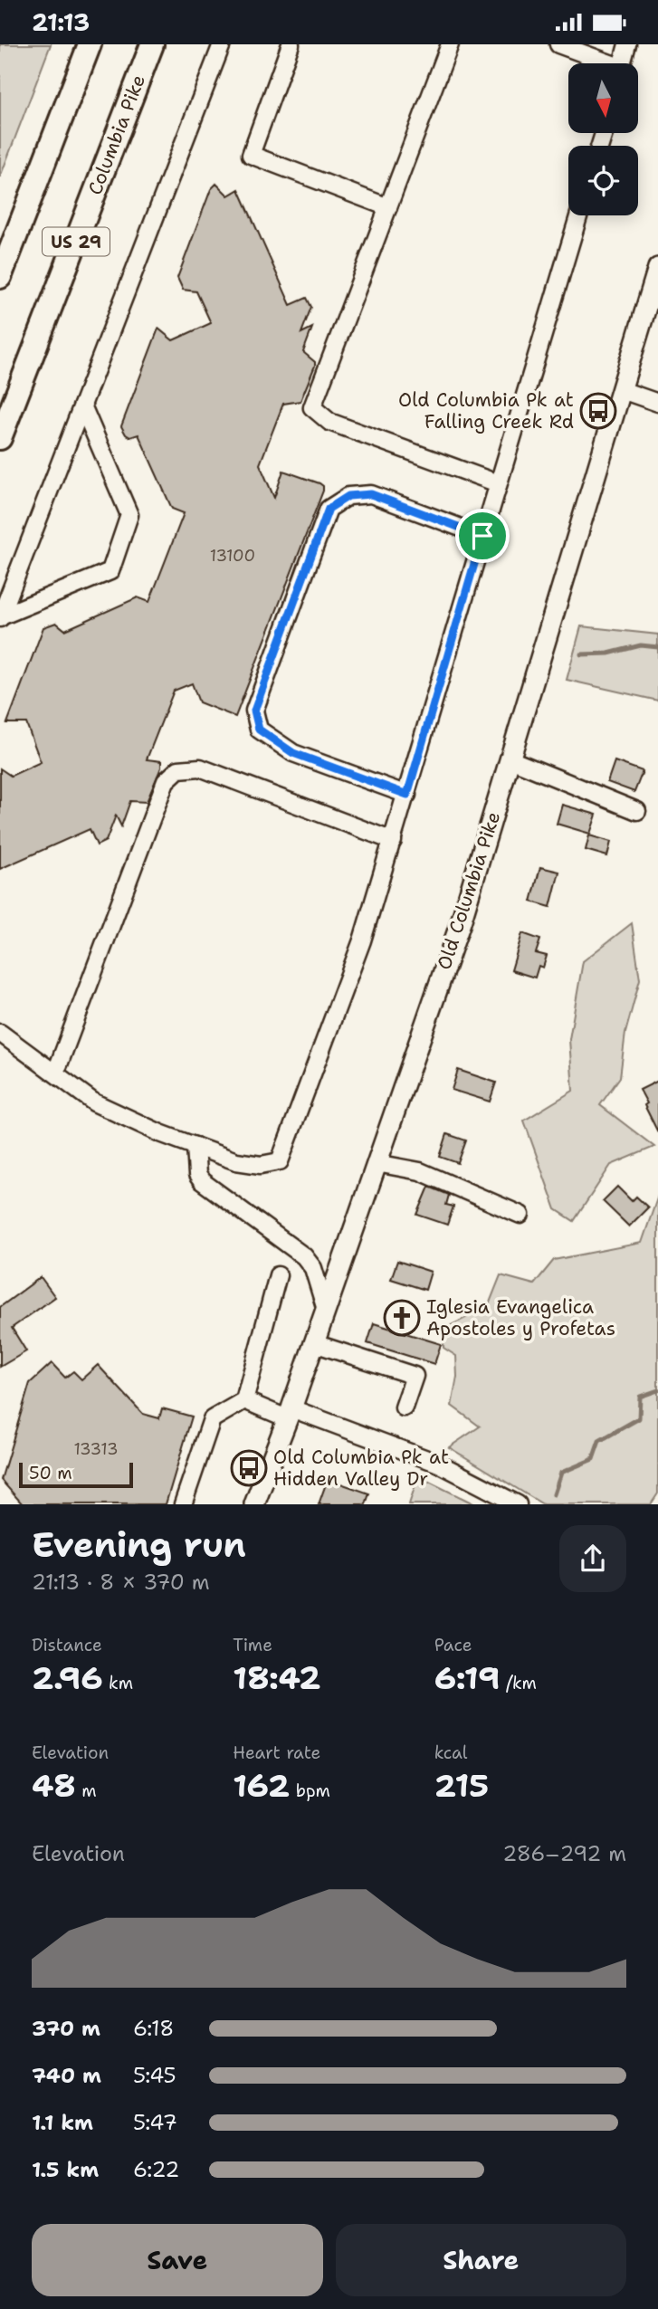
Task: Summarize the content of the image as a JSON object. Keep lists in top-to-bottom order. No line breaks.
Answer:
{"streets":{"highway":["Columbia Pike","US 29"],"main road":["Old Columbia Pike"]},"places":{"bus stop":["Old Columbia Pk at Falling Creek Rd","Old Columbia Pk at Hidden Valley Dr"],"church":["Iglesia Evangelica Apostoles y Profetas"]},"house_numbers":["13100","13313"],"scale_bar":"50 m","north":"bottom","page":{"status":"21:13","scale":"50 m","heading":["Evening run","21:13 · 8 × 370 m"],"stats":[["Distance","2.96 km"],["Time","18:42"],["Pace","6:19 /km"],["Elevation","48 m"],["Heart rate","162 bpm"],["kcal","215"]],"chart":["Elevation","286–292 m"],"list":[{"name":"370 m","note":"6:18"},{"name":"740 m","note":"5:45"},{"name":"1.1 km","note":"5:47"},{"name":"1.5 km","note":"6:22"}],"buttons":["Save","Share"]}}
